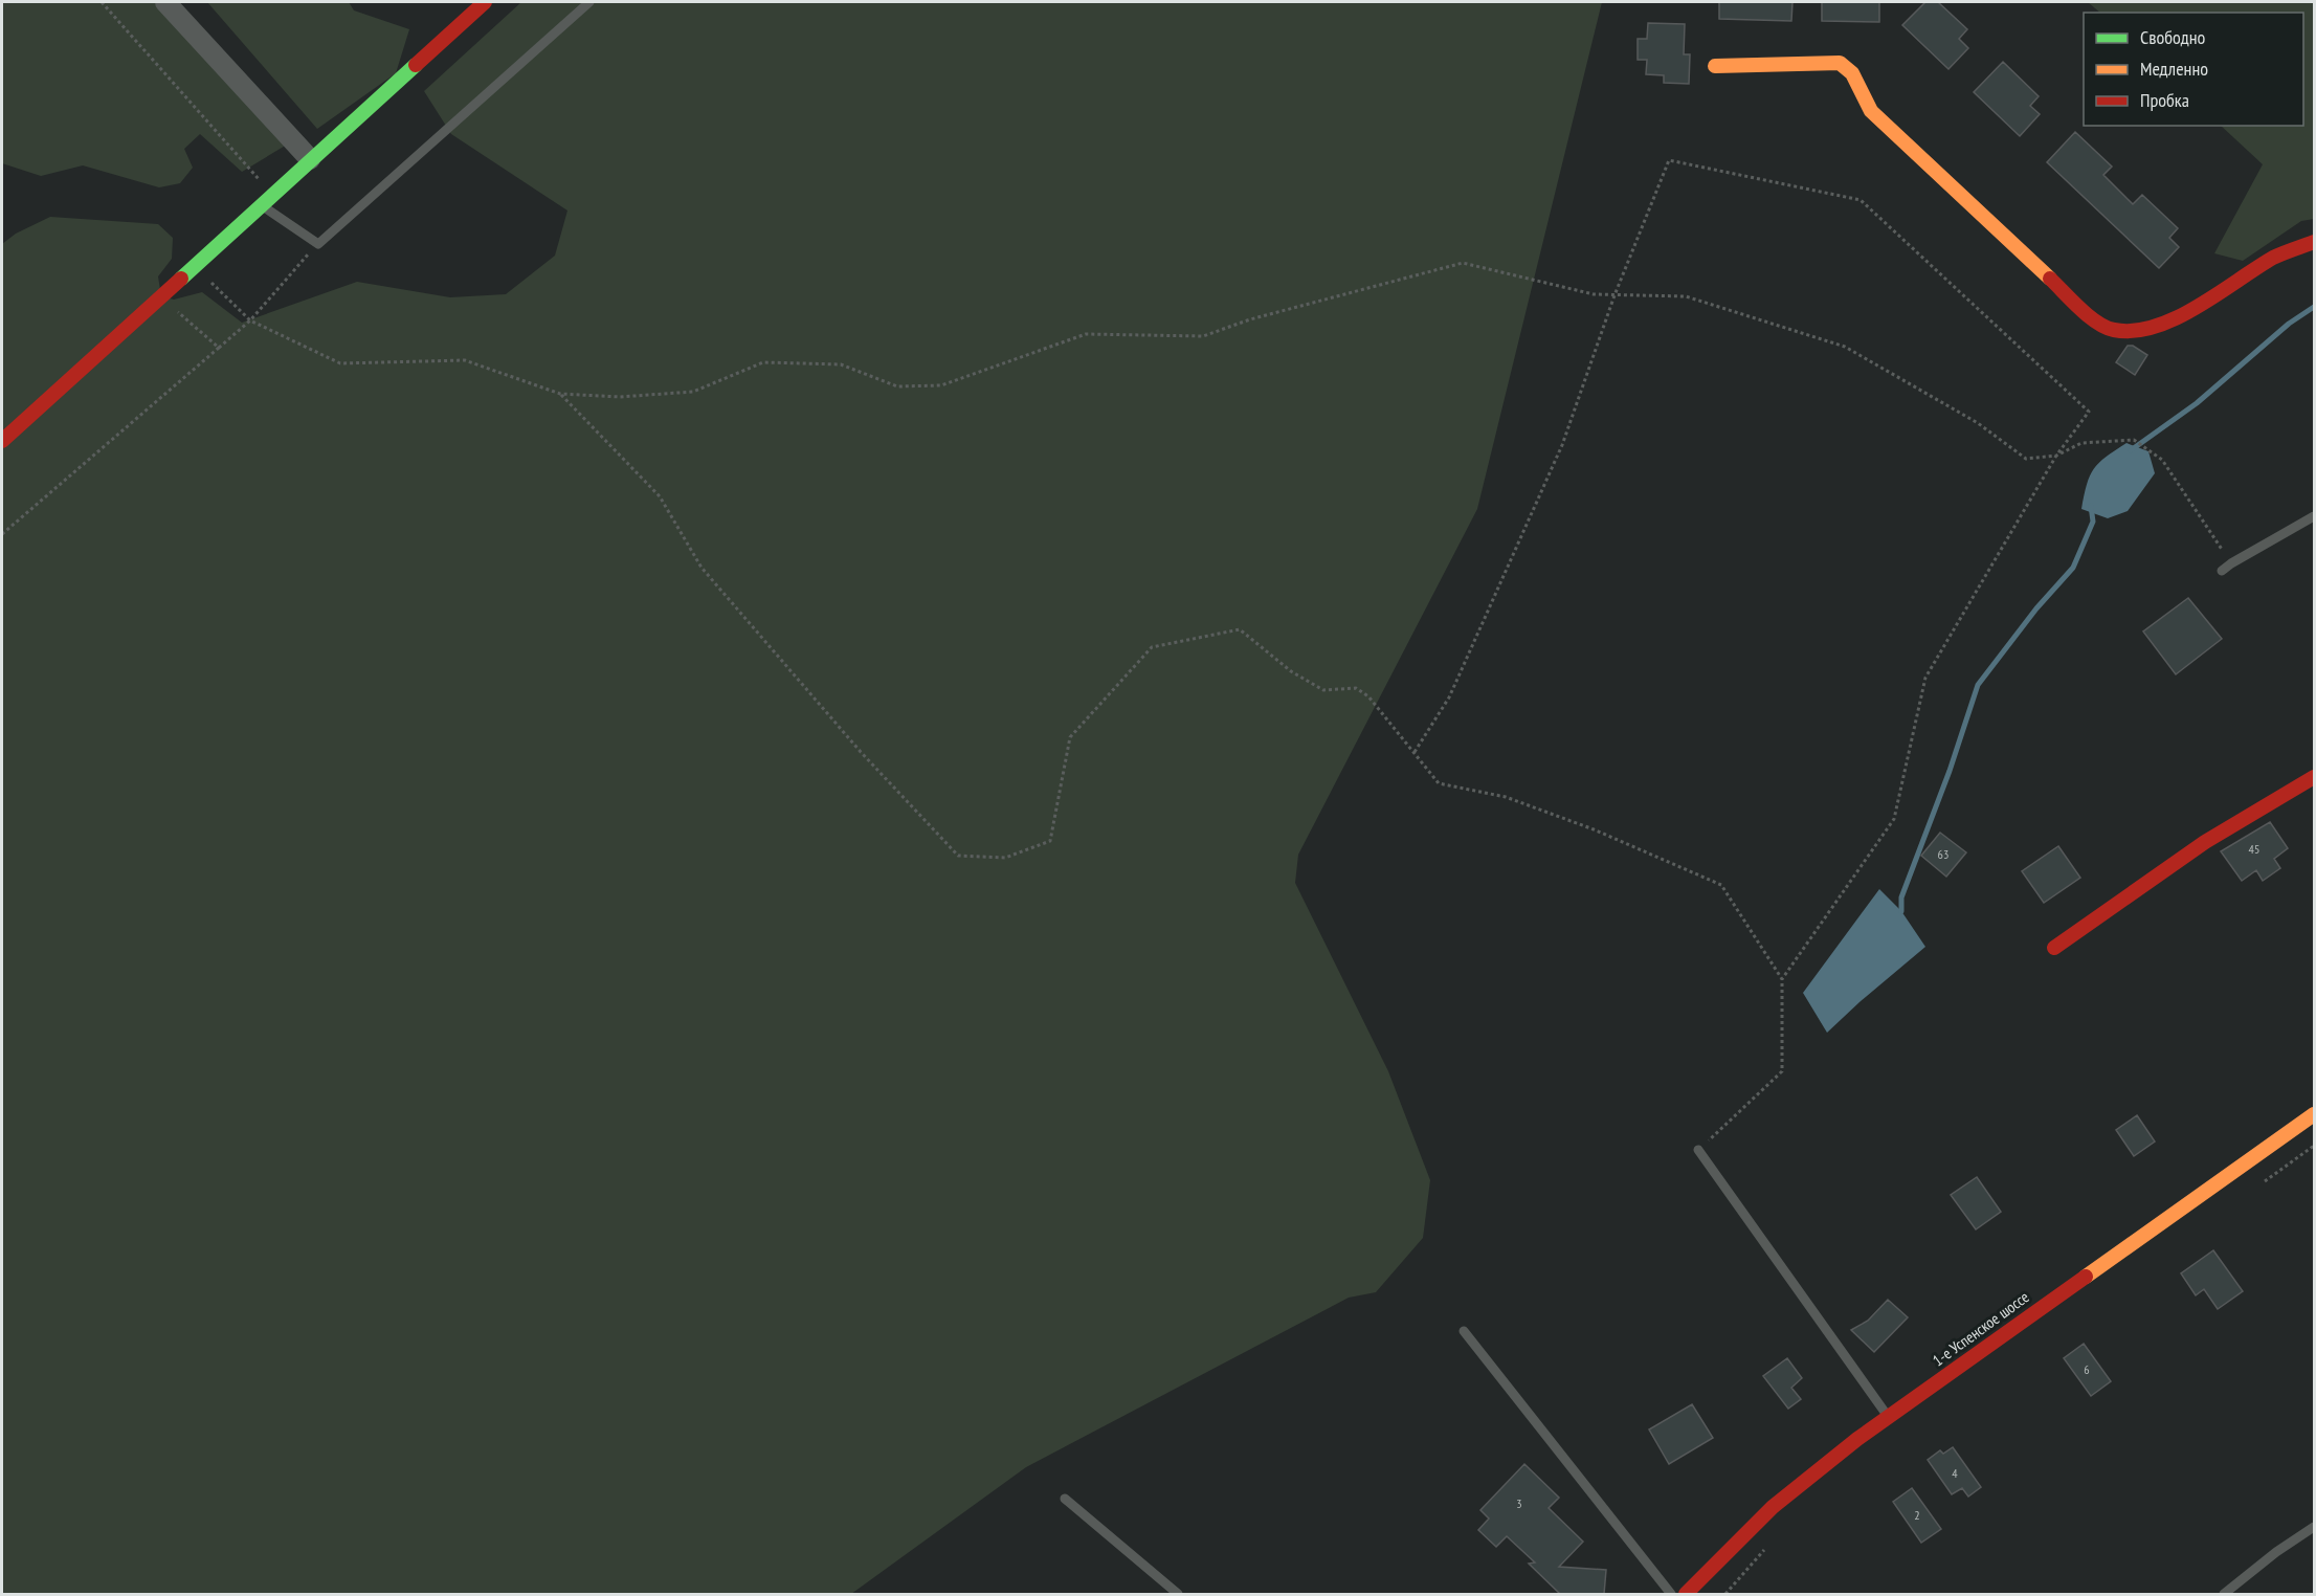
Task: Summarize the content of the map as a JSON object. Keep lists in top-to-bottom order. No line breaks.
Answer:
{"streets":{"street":["1-е Успенское шоссе"]},"house_numbers":["45","63","6","4","3","2"],"legend":["Свободно","Медленно","Пробка"]}
